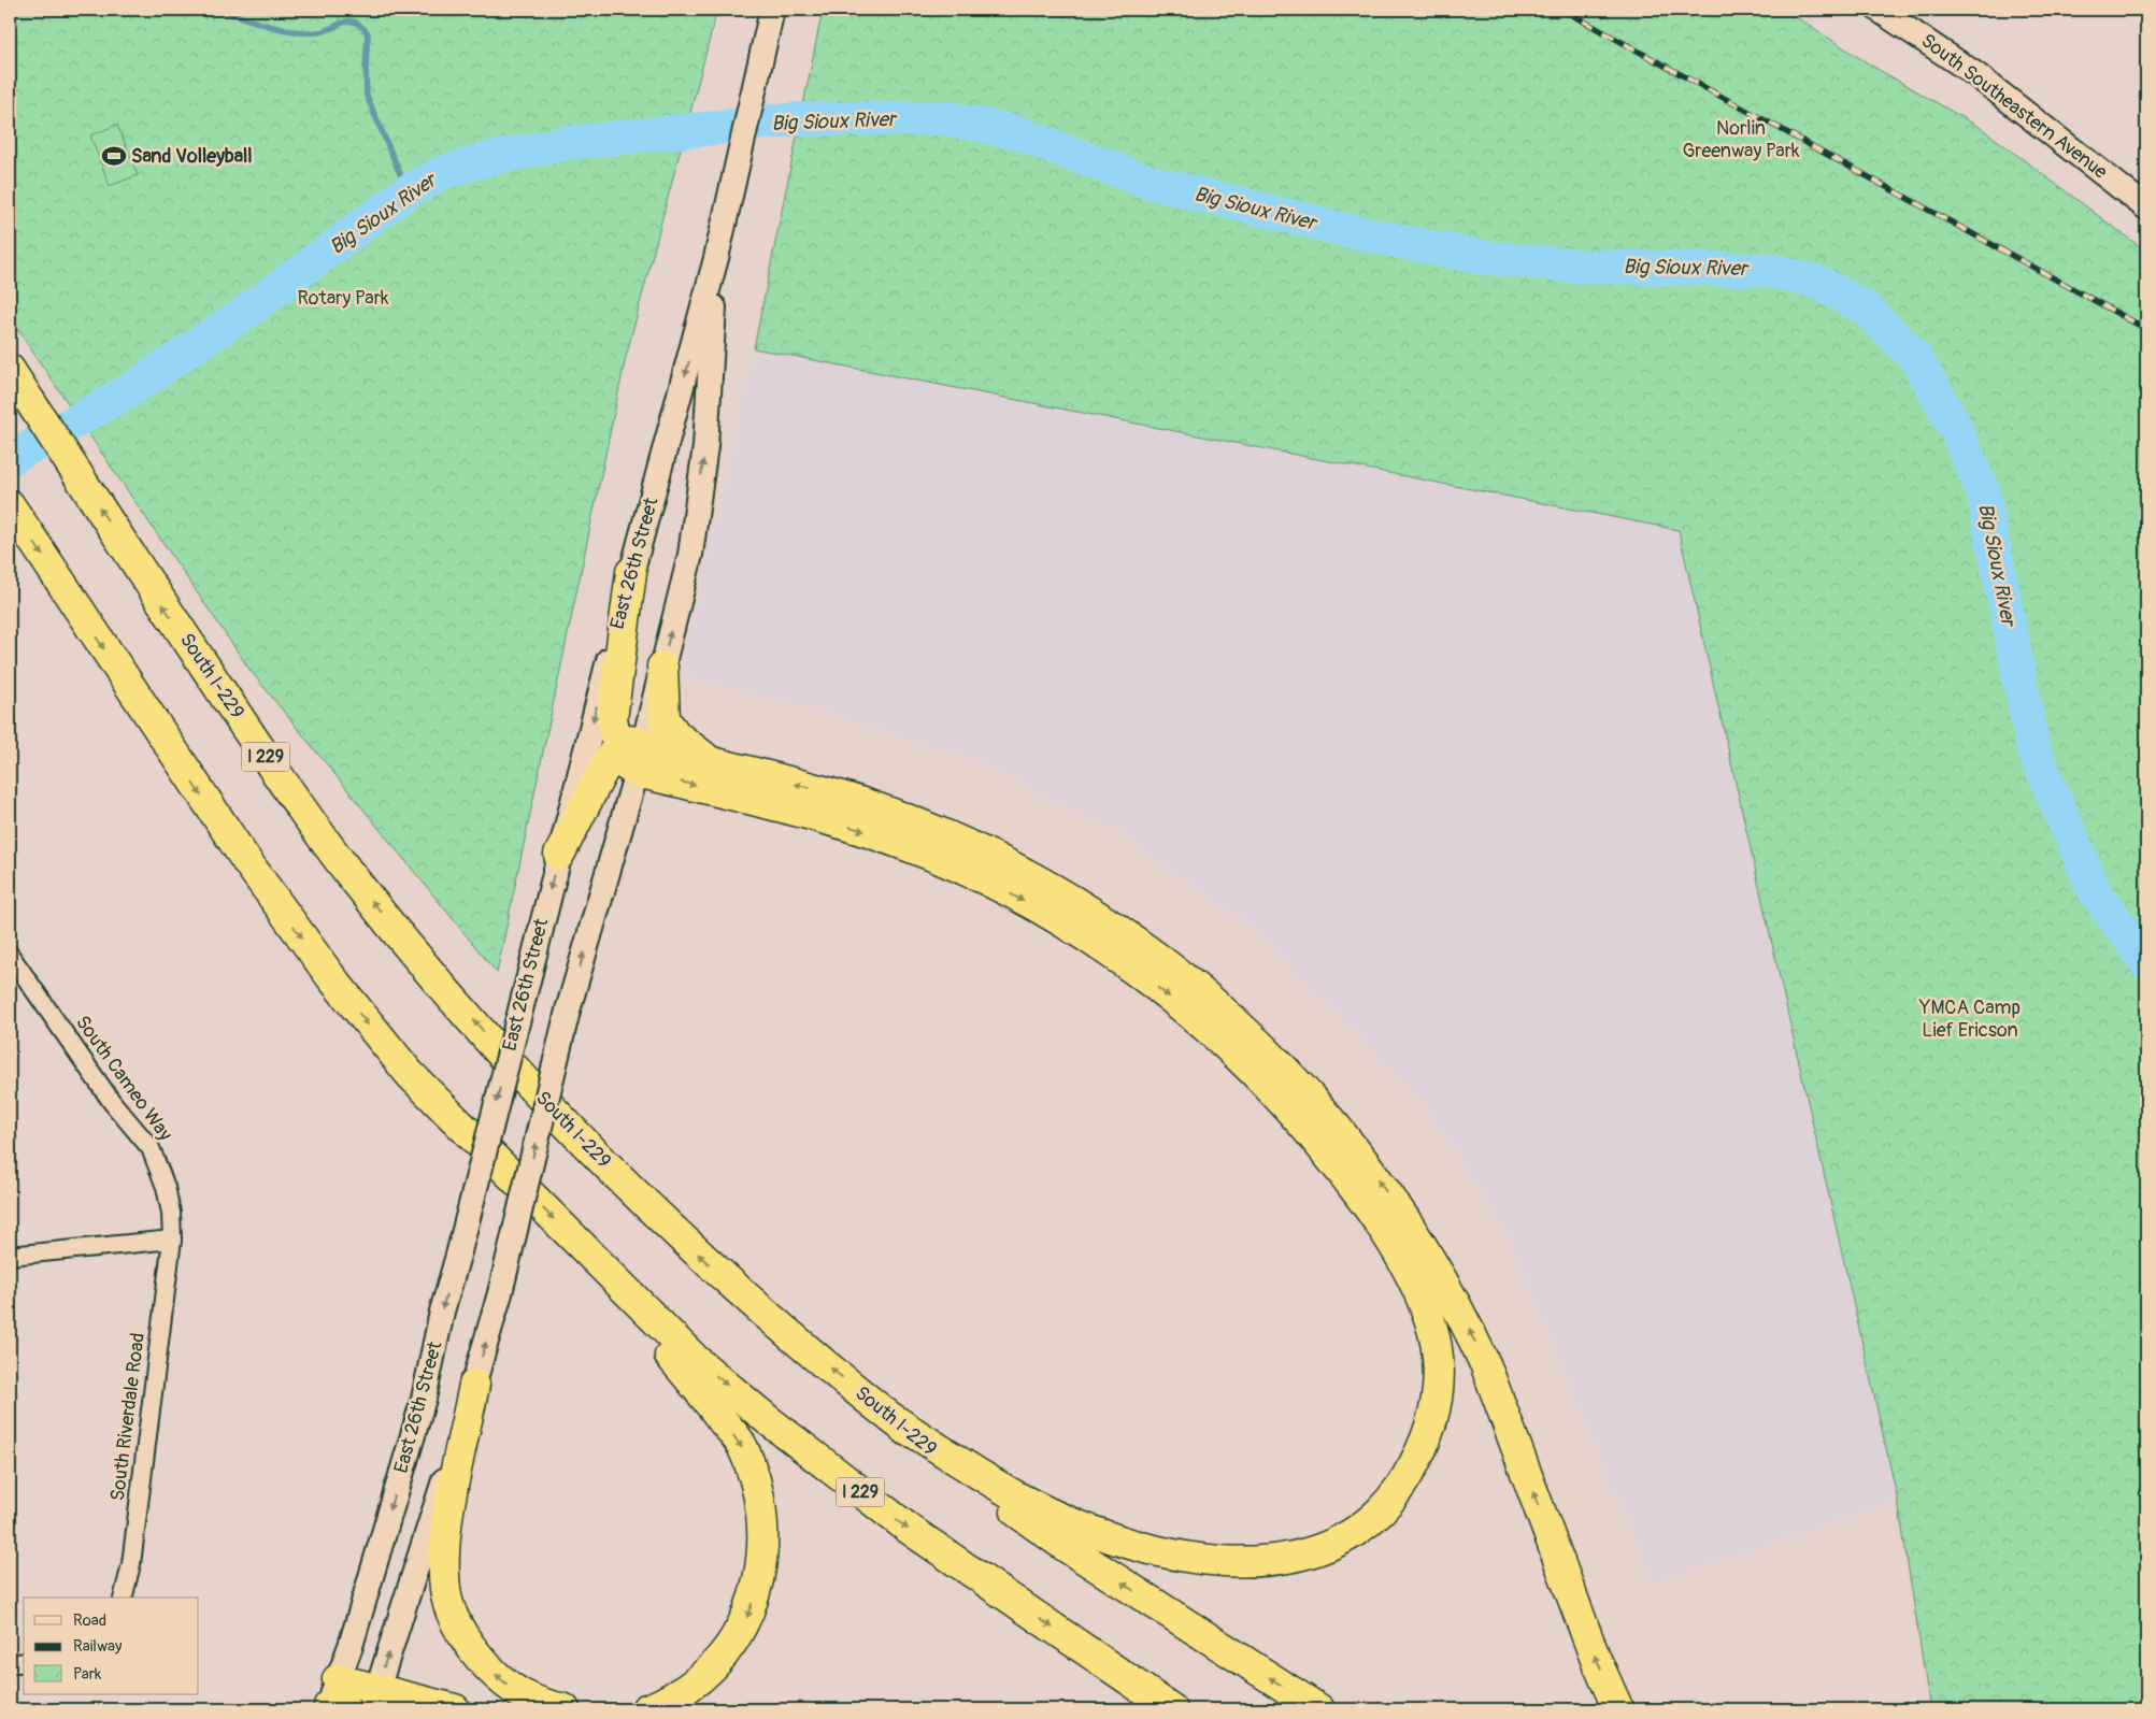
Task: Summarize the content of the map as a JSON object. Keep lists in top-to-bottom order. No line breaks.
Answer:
{"streets":{"highway":["South I-229","I 229"],"main road":["South Southeastern Avenue","East 26th Street"],"street":["South Cameo Way","South Riverdale Road"]},"crossings":[["South Cameo Way","South Riverdale Road"]],"water":["Big Sioux River"],"parks":["Norlin Greenway Park","Rotary Park","YMCA Camp Lief Ericson"],"places":{"sports":["Sand Volleyball"]},"legend":["Road","Railway","Park"]}
